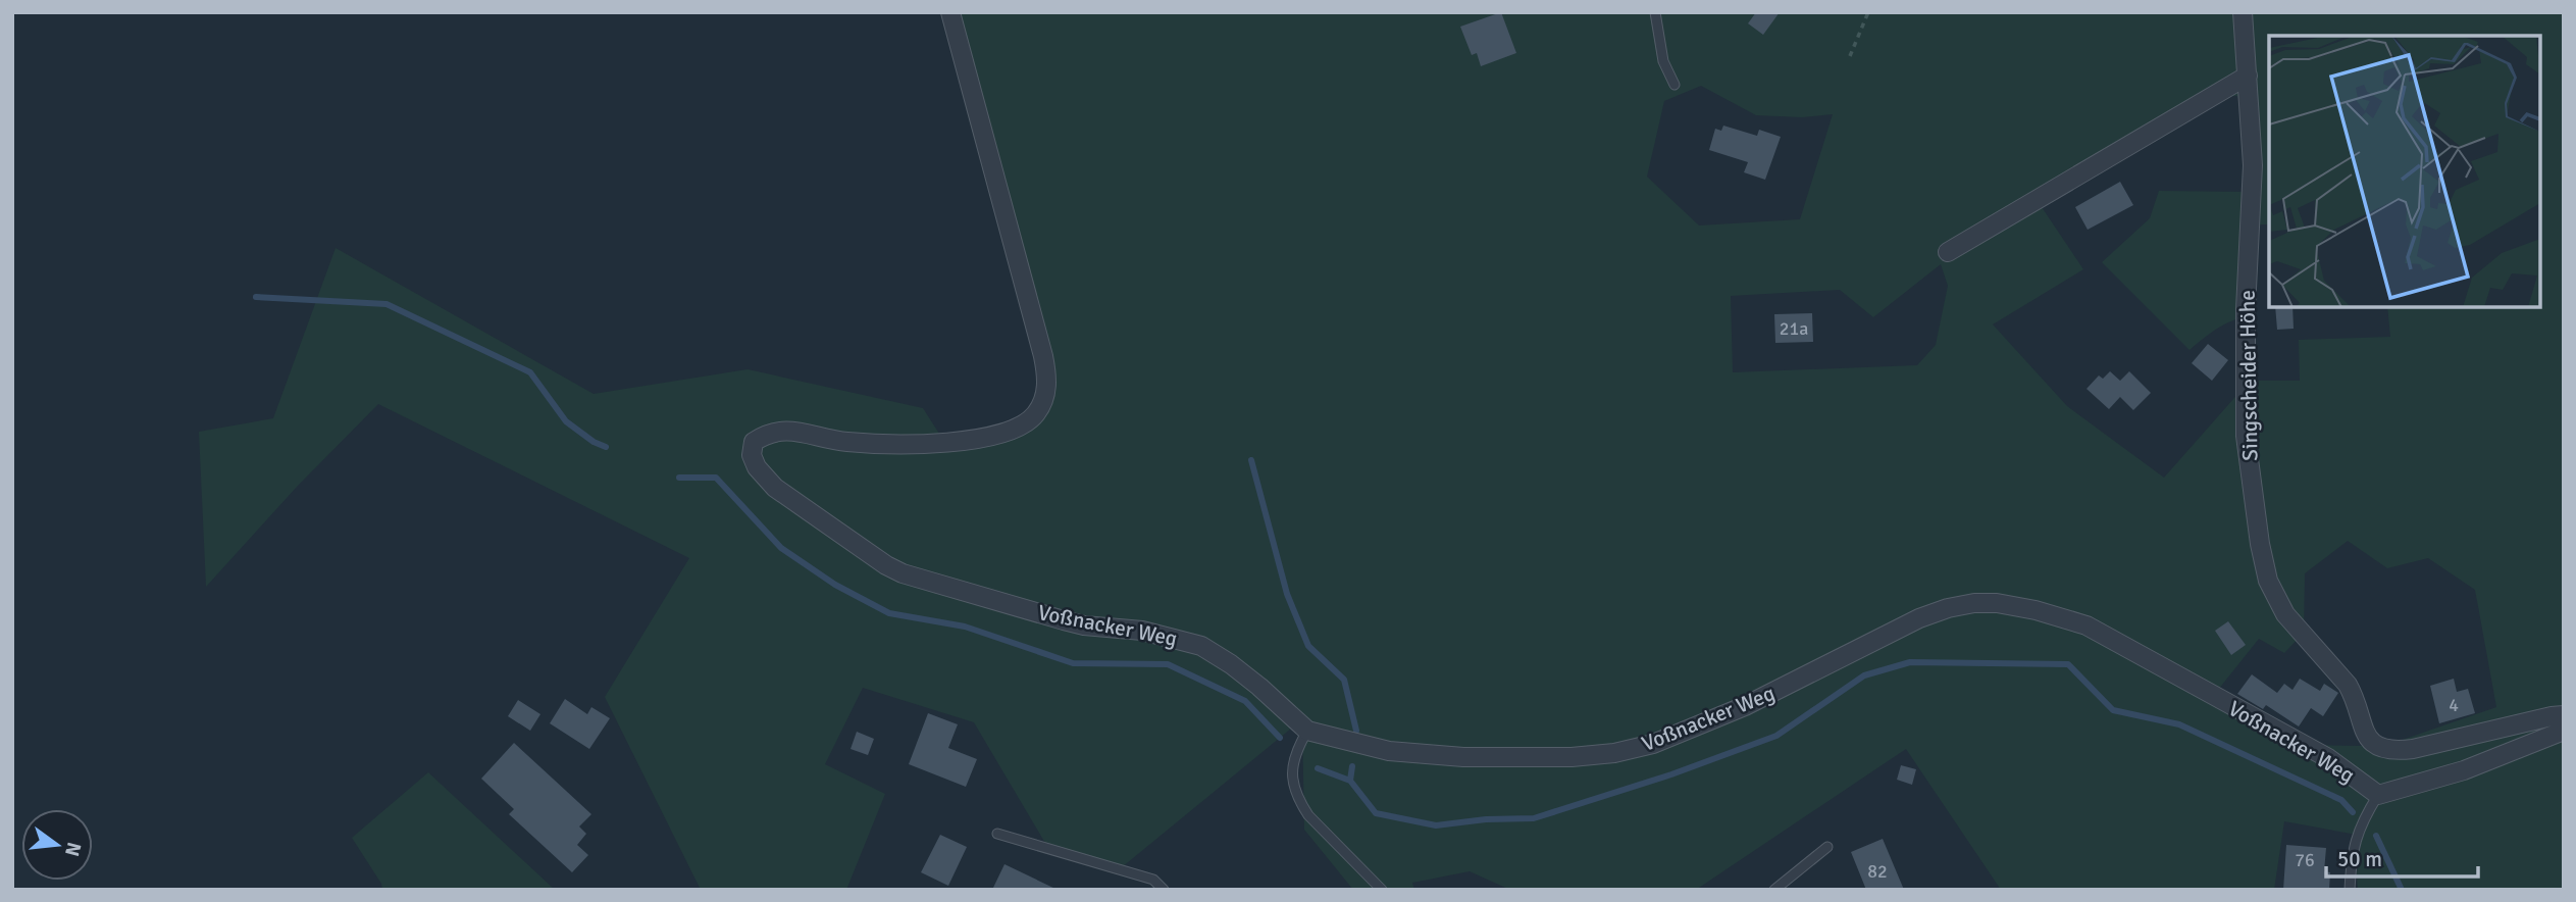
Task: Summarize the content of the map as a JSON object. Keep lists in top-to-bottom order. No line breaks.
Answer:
{"streets":{"street":["Singscheider Höhe","Voßnacker Weg"]},"house_numbers":["21a","4","76","82"],"scale_bar":"50 m","north":"right"}
